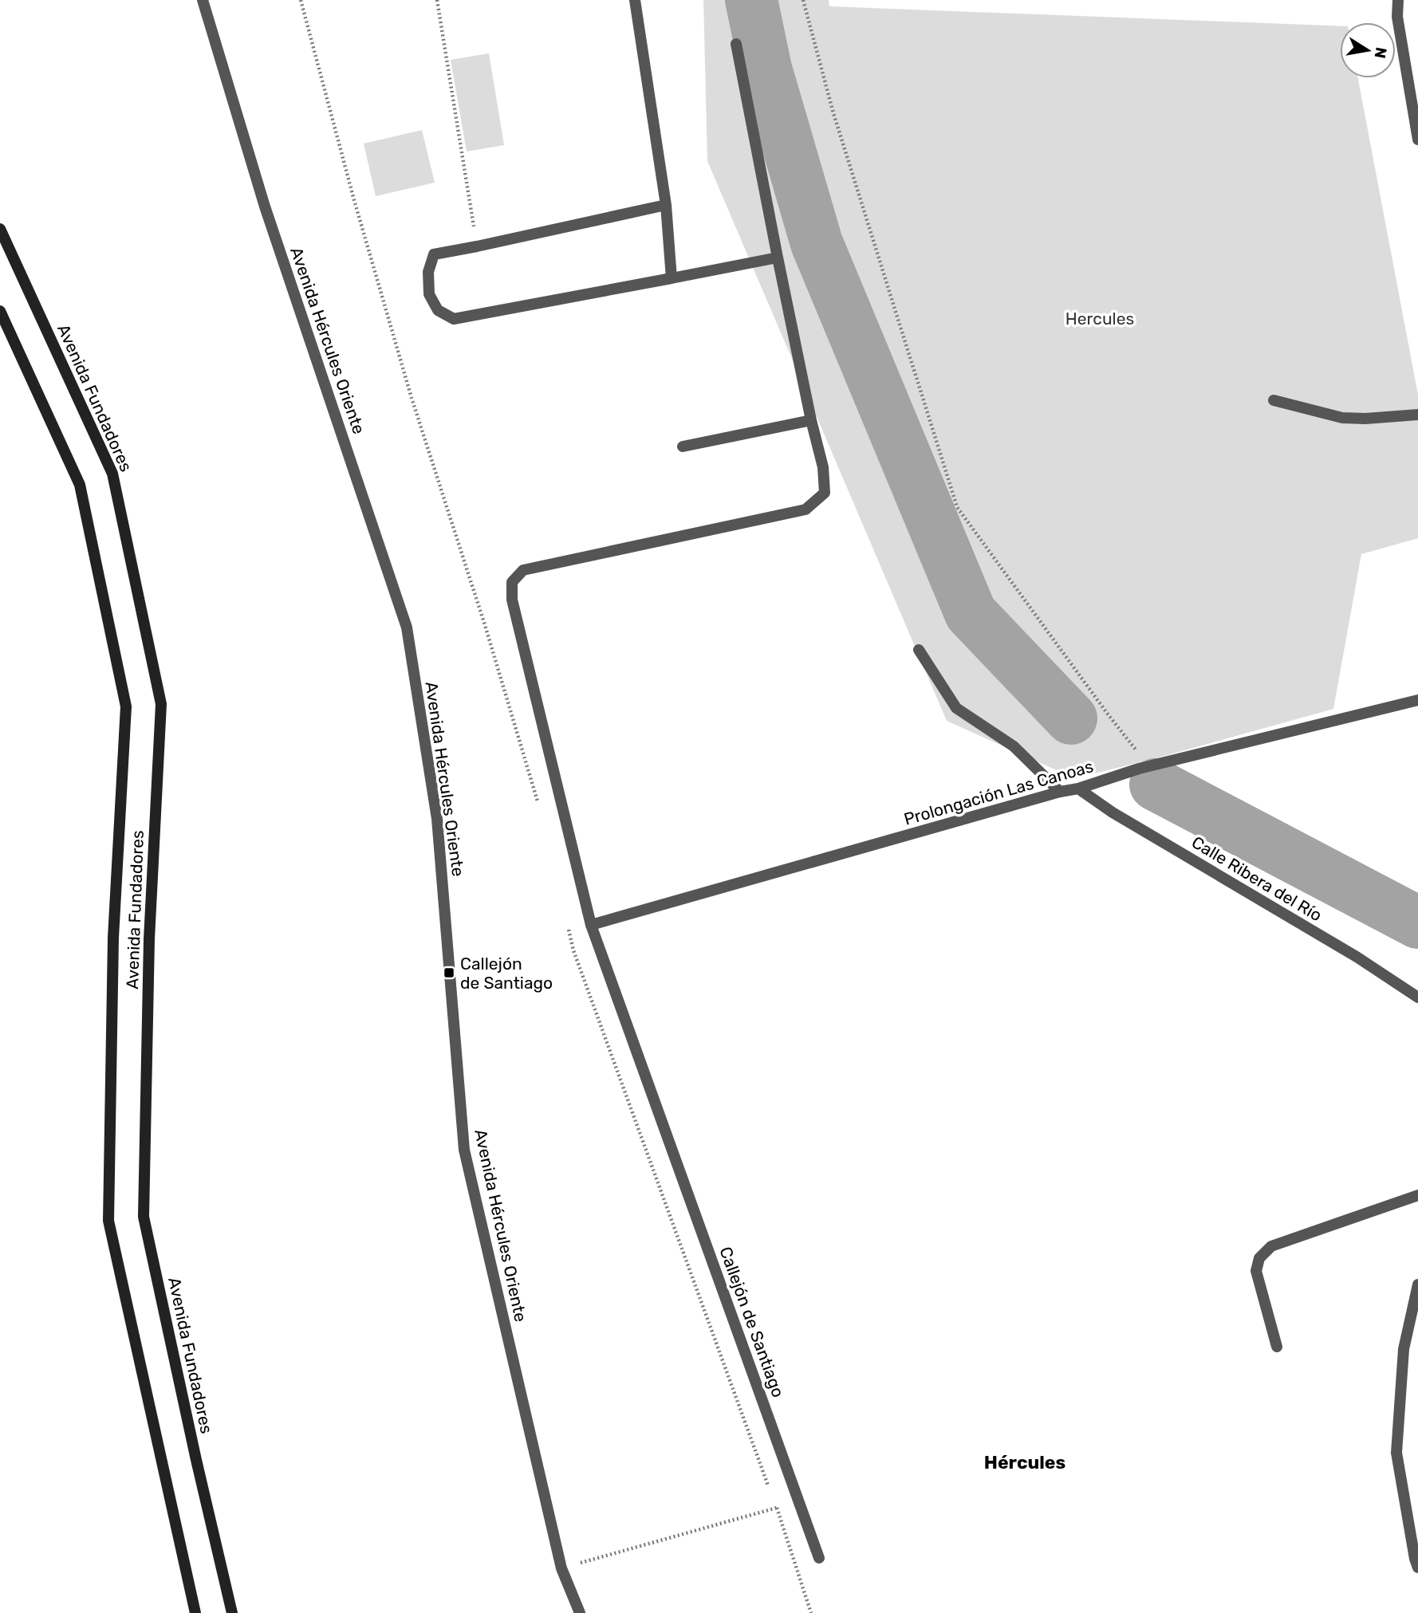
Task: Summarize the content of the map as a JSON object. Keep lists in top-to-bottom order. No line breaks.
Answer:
{"streets":{"main road":["Avenida Fundadores"],"street":["Avenida Hércules Oriente","Prolongación Las Canoas","Calle Ribera del Río","Callejón de Santiago"]},"crossings":[["Prolongación Las Canoas","Calle Ribera del Río"],["Prolongación Las Canoas","Callejón de Santiago"]],"districts":["Hércules"],"parks":["Hercules"],"places":{"transit":["Callejón de Santiago"]},"north":"right"}
